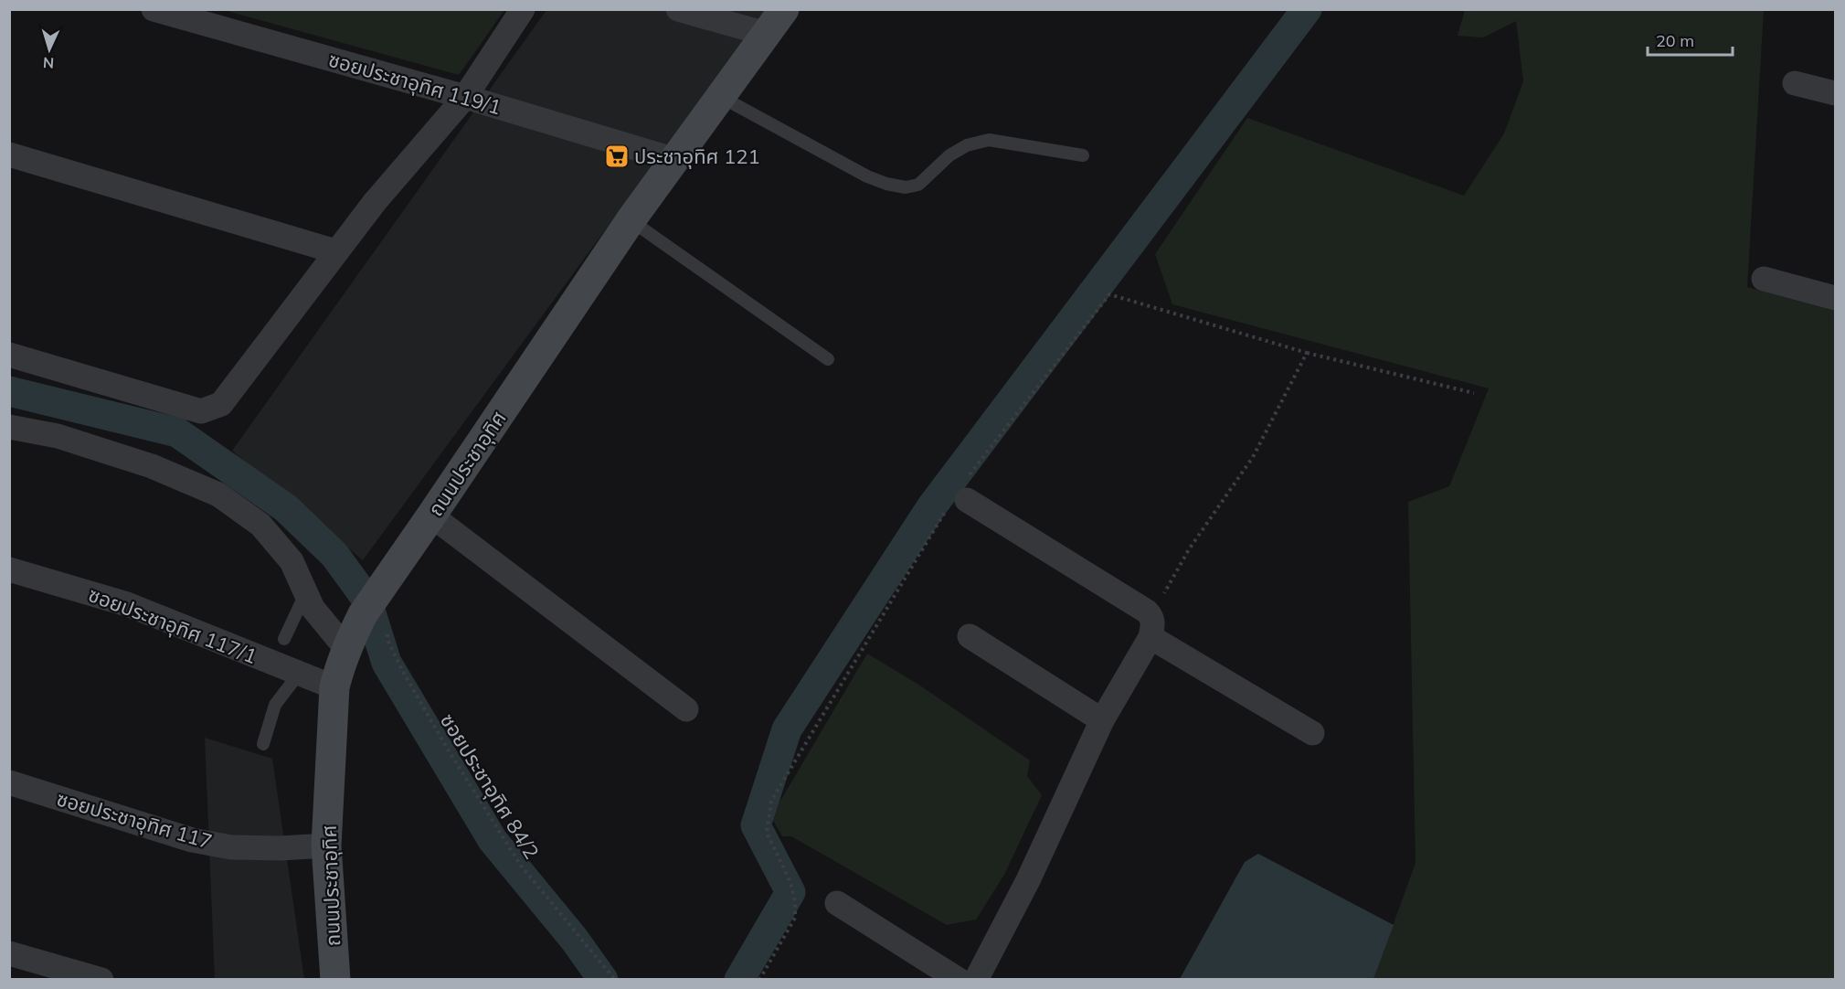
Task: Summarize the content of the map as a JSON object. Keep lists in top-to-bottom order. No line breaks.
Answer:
{"streets":{"main road":["ถนนประชาอุทิศ"],"street":["ซอยประชาอุทิศ 119/1","ซอยประชาอุทิศ 117/1","ซอยประชาอุทิศ 117"],"path":["ซอยประชาอุทิศ 84/2"]},"crossings":[["ซอยประชาอุทิศ 119/1","ถนนประชาอุทิศ"],["ถนนประชาอุทิศ","ซอยประชาอุทิศ 117/1"],["ถนนประชาอุทิศ","ซอยประชาอุทิศ 84/2"],["ถนนประชาอุทิศ","ซอยประชาอุทิศ 117"]],"places":{"supermarket":["ประชาอุทิศ 121"]},"scale_bar":"20 m","north":"bottom"}
